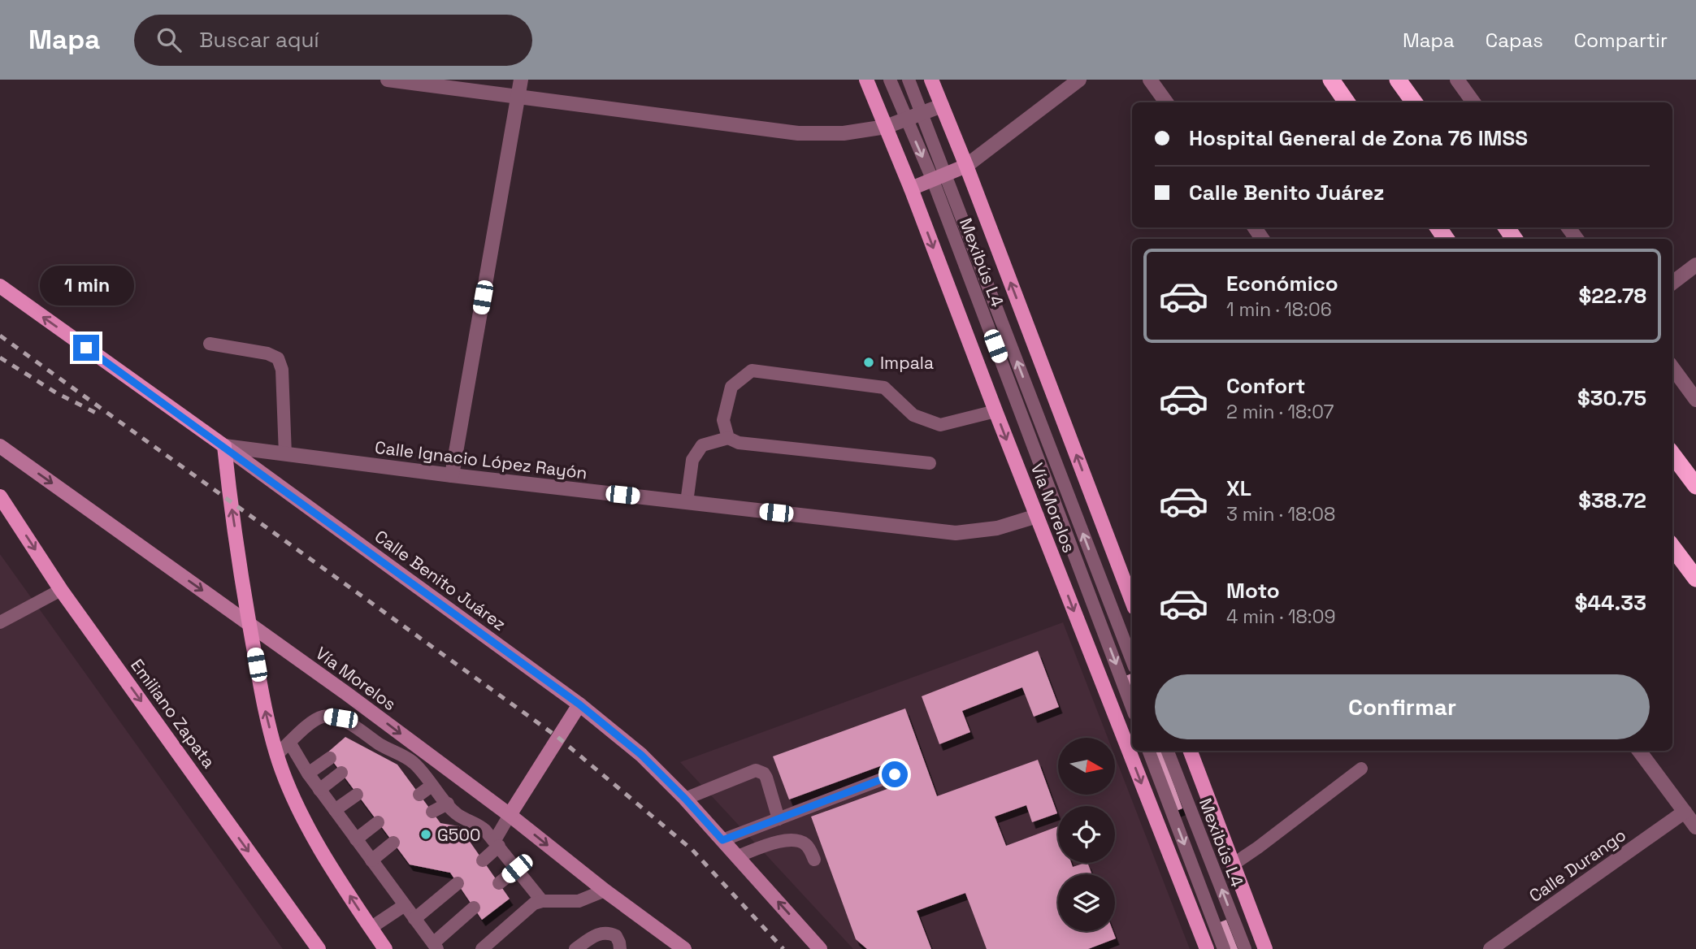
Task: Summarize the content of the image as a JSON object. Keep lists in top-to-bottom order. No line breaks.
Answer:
{"streets":{"main road":["Vía Morelos","Calle Benito Juárez","Emiliano Zapata"],"street":["Calle Ignacio López Rayón","Calle Durango"],"lane":["Mexibús L4"]},"crossings":[["Calle Ignacio López Rayón","Vía Morelos"],["Calle Ignacio López Rayón","Calle Benito Juárez"]],"one_way":["Calle Benito Juárez"],"places":["Impala","G500"],"north":"right","page":{"header":"Mapa","search":"Buscar aquí","nav":["Mapa","Capas","Compartir"],"banner":["Hospital General de Zona 76 IMSS","Calle Benito Juárez"],"list":[{"name":"Económico","note":"1 min · 18:06","value":"$22.78"},{"name":"Confort","note":"2 min · 18:07","value":"$30.75"},{"name":"XL","note":"3 min · 18:08","value":"$38.72"},{"name":"Moto","note":"4 min · 18:09","value":"$44.33"}],"bubble":"1 min","buttons":"Confirmar"}}
